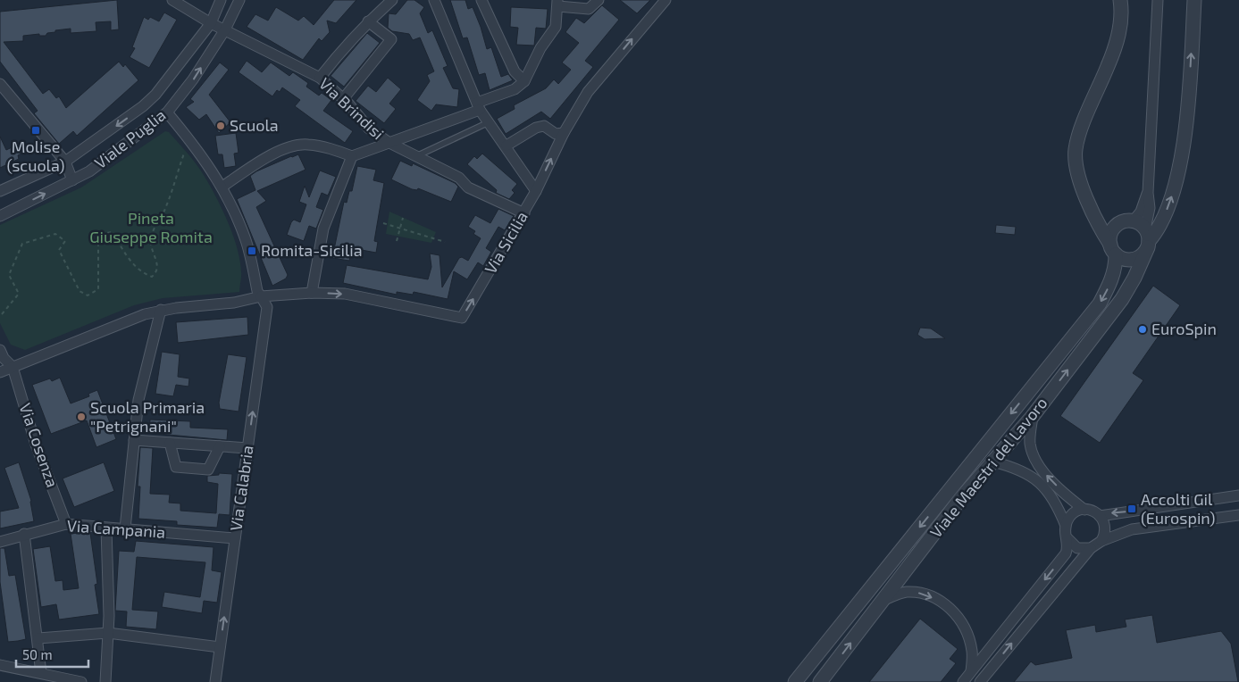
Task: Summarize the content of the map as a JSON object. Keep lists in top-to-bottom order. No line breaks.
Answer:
{"streets":{"street":["Via Brindisi","Viale Puglia","Via Sicilia","Via Cosenza","Viale Maestri del Lavoro","Via Calabria","Via Campania"]},"crossings":[["Via Brindisi","Viale Puglia"],["Via Brindisi","Via Sicilia"],["Viale Puglia","Via Calabria"],["Via Sicilia","Via Cosenza"],["Via Sicilia","Via Calabria"],["Via Cosenza","Via Campania"],["Via Calabria","Via Campania"]],"one_way":["Via Sicilia","Via Calabria"],"parks":["Pineta Giuseppe Romita"],"places":{"other":["Scuola","EuroSpin","Scuola Primaria \"Petrignani\""],"transit":["Molise (scuola)","Romita-Sicilia","Accolti Gil (Eurospin)"]},"scale_bar":"50 m"}
